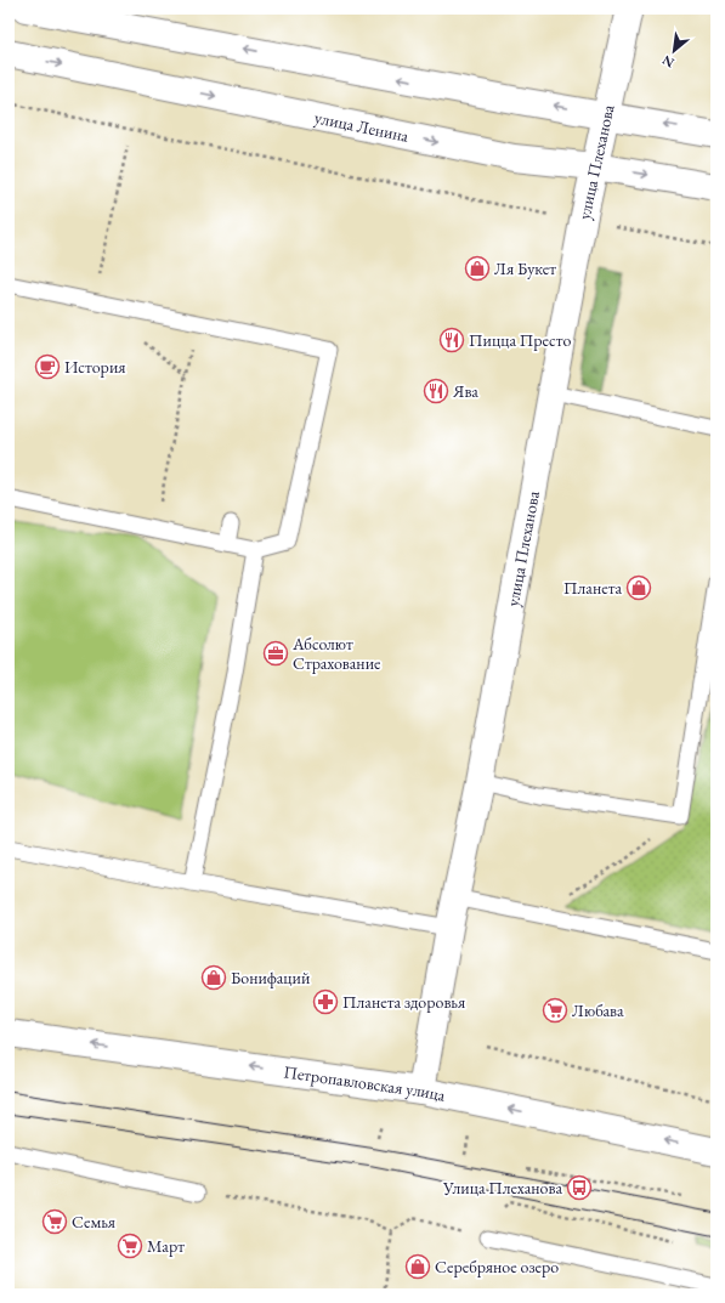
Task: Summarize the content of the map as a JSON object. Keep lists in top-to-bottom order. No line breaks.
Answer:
{"streets":{"main road":["улица Ленина","улица Плеханова","Петропавловская улица"]},"crossings":[["улица Ленина","улица Плеханова"],["улица Плеханова","Петропавловская улица"]],"one_way":["Петропавловская улица"],"places":{"shop":["Ля Букет","Планета","Бонифаций","Серебряное озеро"],"restaurant":["Пицца Престо","Ява"],"cafe":["История"],"office":["Абсолют Страхование"],"pharmacy":["Планета здоровья"],"supermarket":["Любава","Семья","Март"],"bus stop":["Улица Плеханова"]},"north":"bottom left"}
